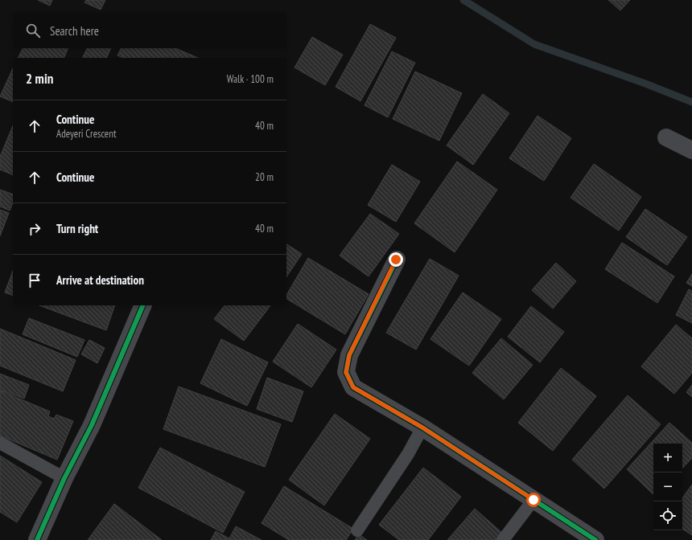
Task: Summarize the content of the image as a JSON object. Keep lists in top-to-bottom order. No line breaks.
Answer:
{"page":{"search":"Search here","heading":["2 min","Walk · 100 m"],"list":[["Continue","Adeyeri Crescent","40 m"],["Continue","20 m"],["Turn right","40 m"],"Arrive at destination"],"map_buttons":["+","−"]}}
